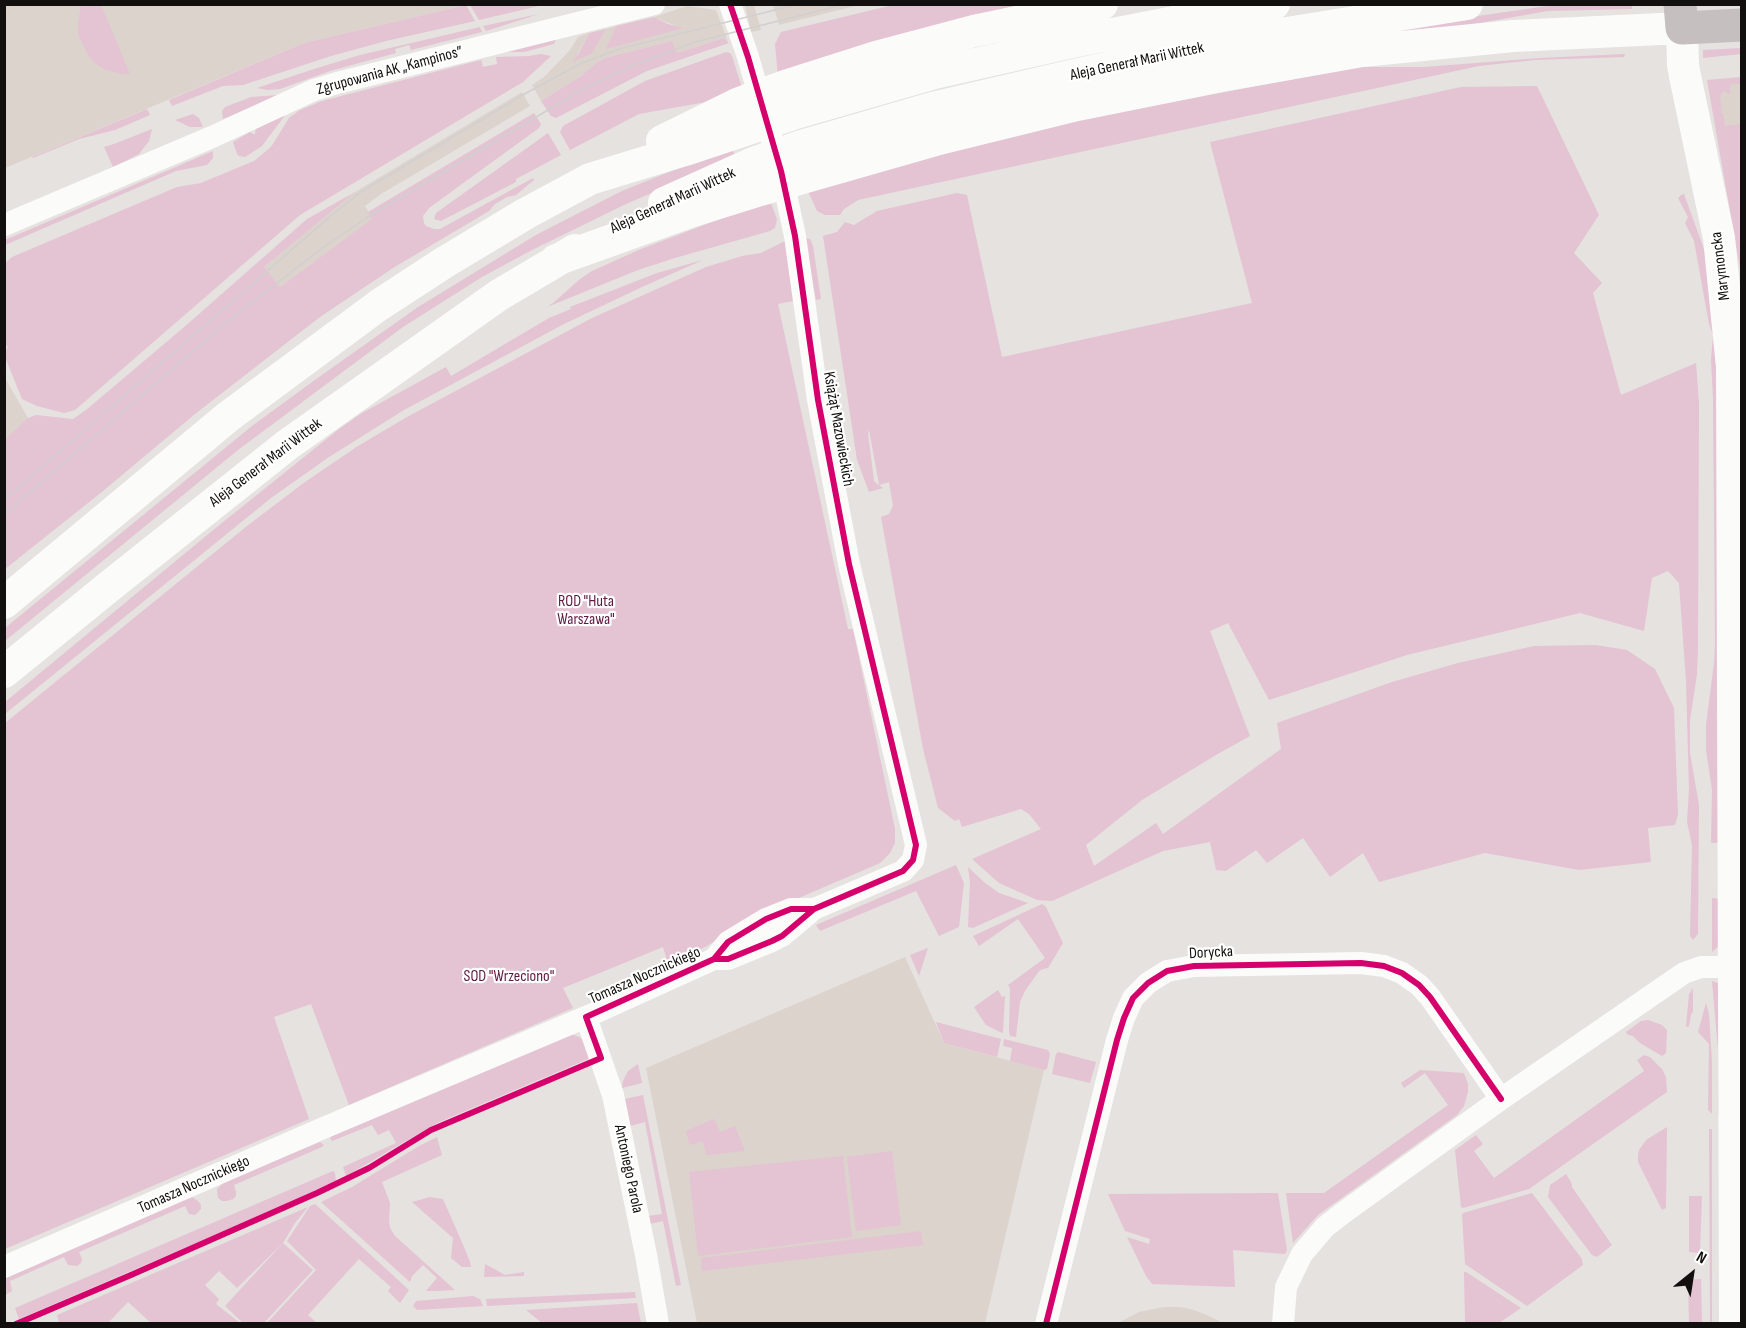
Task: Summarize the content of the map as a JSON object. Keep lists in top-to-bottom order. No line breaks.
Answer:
{"streets":{"main road":["Aleja Generał Marii Wittek","Marymoncka"],"street":["Zgrupowania AK „Kampinos”","Książąt Mazowieckich","Dorycka","Tomasza Nocznickiego","Antoniego Parola"]},"crossings":[["Książąt Mazowieckich","Tomasza Nocznickiego"],["Tomasza Nocznickiego","Antoniego Parola"]],"parks":["ROD \"Huta Warszawa\"","SOD \"Wrzeciono\""],"north":"top right"}
